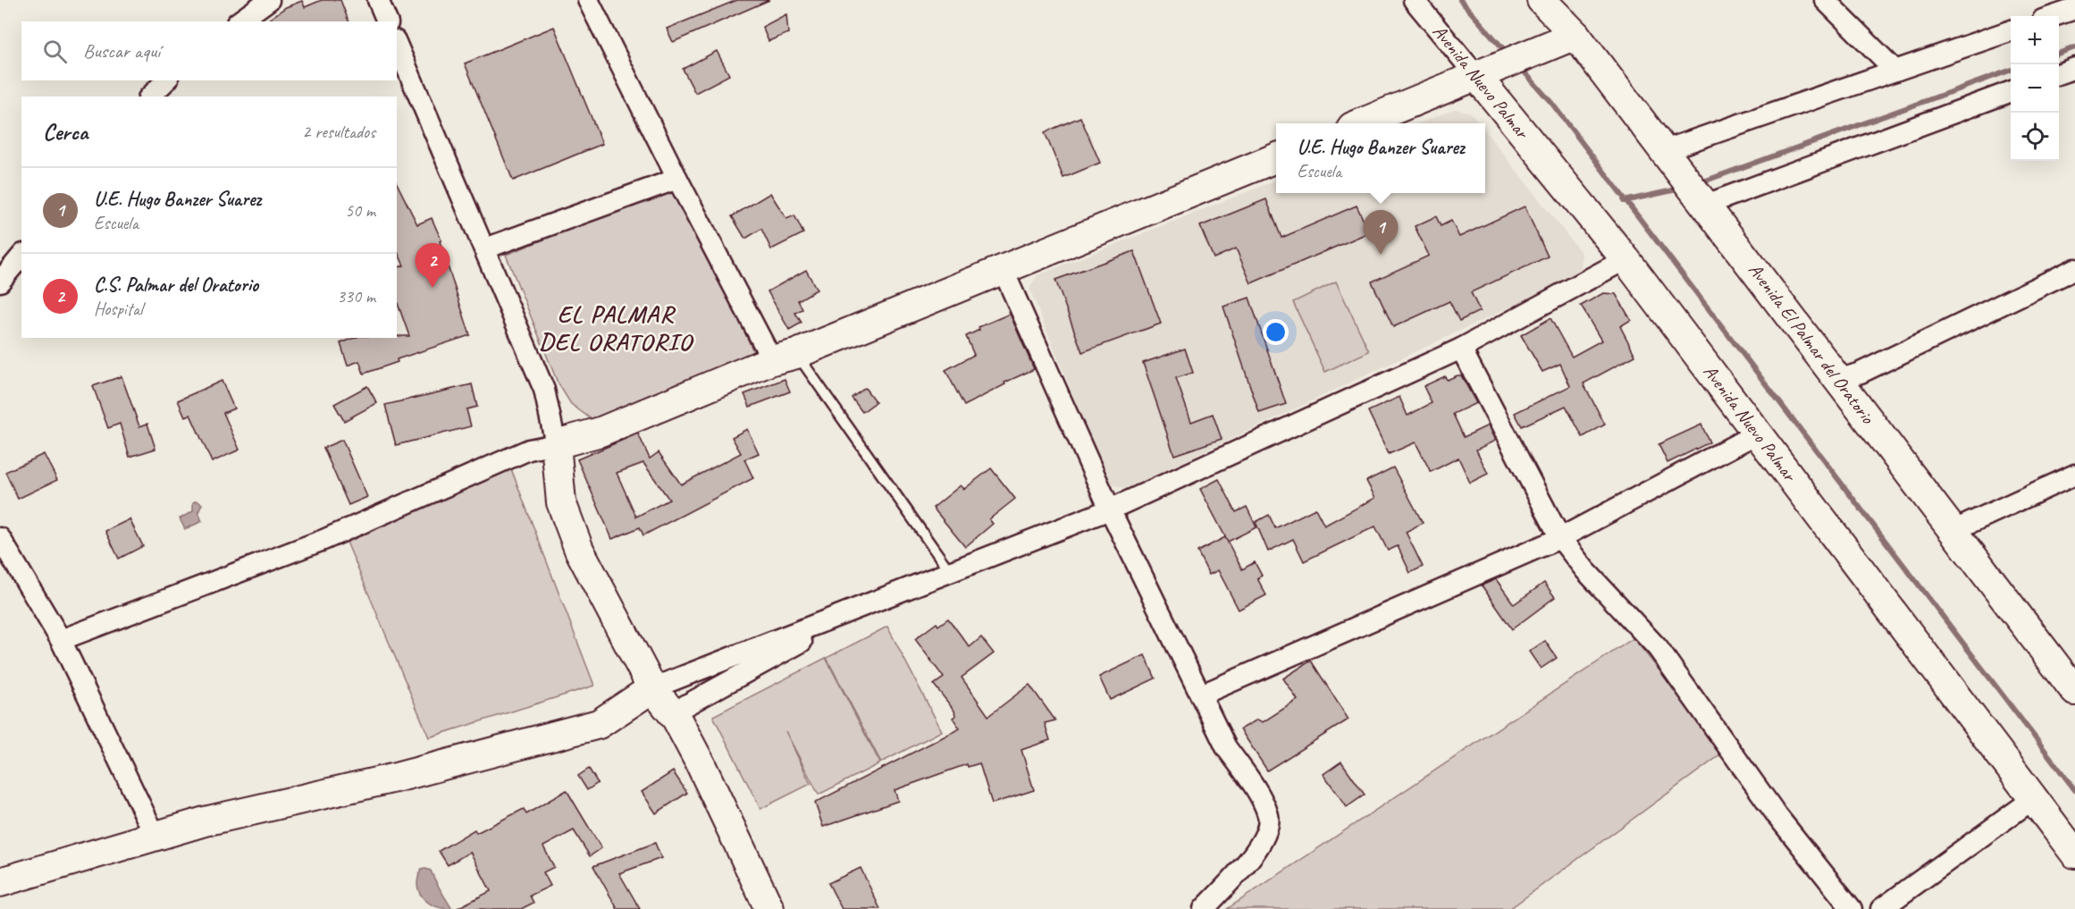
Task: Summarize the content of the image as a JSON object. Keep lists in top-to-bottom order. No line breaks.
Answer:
{"streets":{"main road":["Avenida Nuevo Palmar","Avenida El Palmar del Oratorio"]},"districts":["EL PALMAR DEL ORATORIO"],"page":{"map_buttons":["+","−"],"search":"Buscar aquí","heading":["Cerca","2 resultados"],"popup":["U.E. Hugo Banzer Suarez","Escuela"],"list":[{"mark":"1","name":"U.E. Hugo Banzer Suarez","note":"Escuela","value":"50 m"},{"mark":"2","name":"C.S. Palmar del Oratorio","note":"Hospital","value":"330 m"}],"pins":["1","2"]}}
